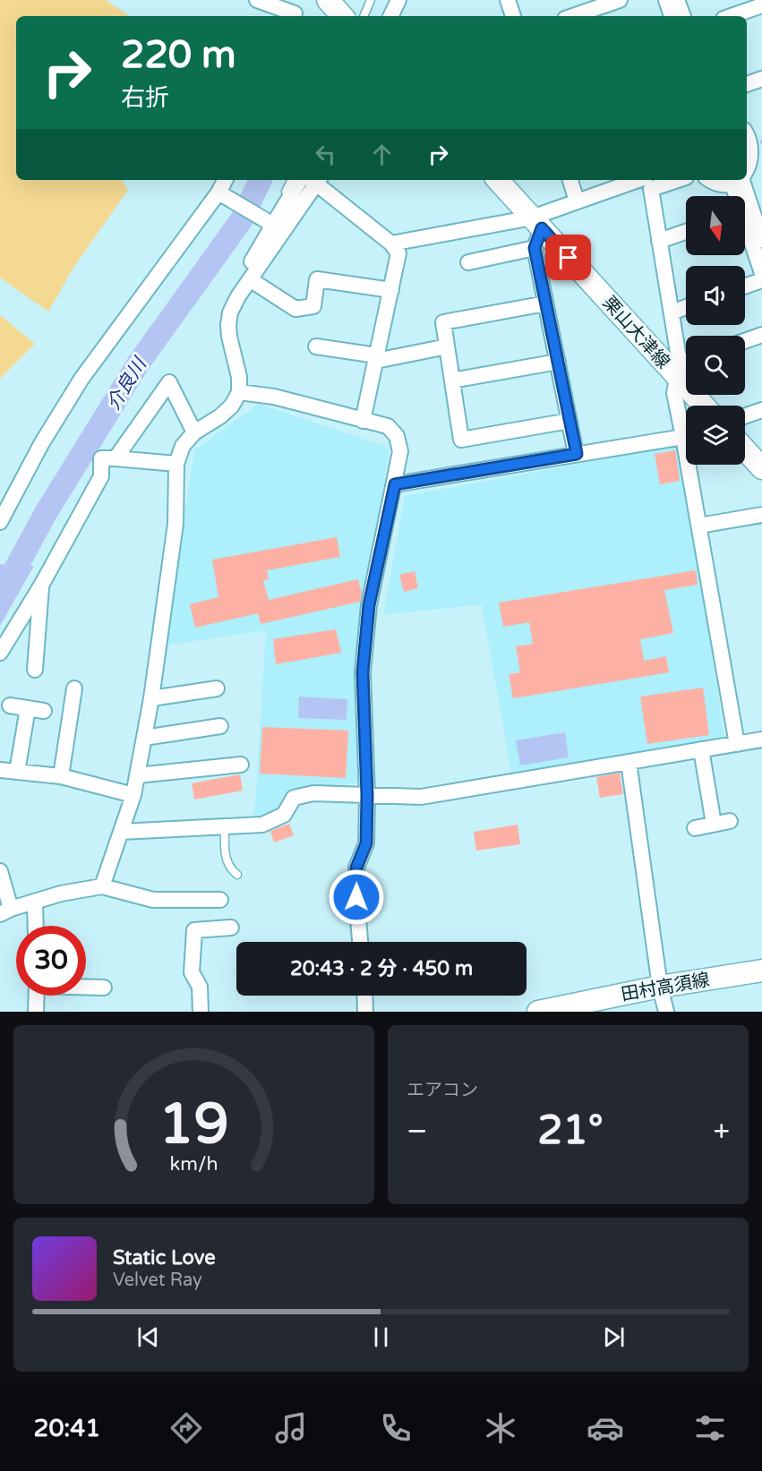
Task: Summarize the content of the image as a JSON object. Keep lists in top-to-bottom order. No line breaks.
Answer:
{"streets":{"main road":["栗山大津線","田村高須線"]},"water":["介良川"],"north":"bottom","page":{"turn":["220 m","右折"],"limit":"30","trip":"20:43 · 2 分 · 450 m","tile":"エアコン","heat":["−","21°","+"],"song":["Static Love","Velvet Ray"],"tabs":"20:41","gauge":["19","km/h"]}}
